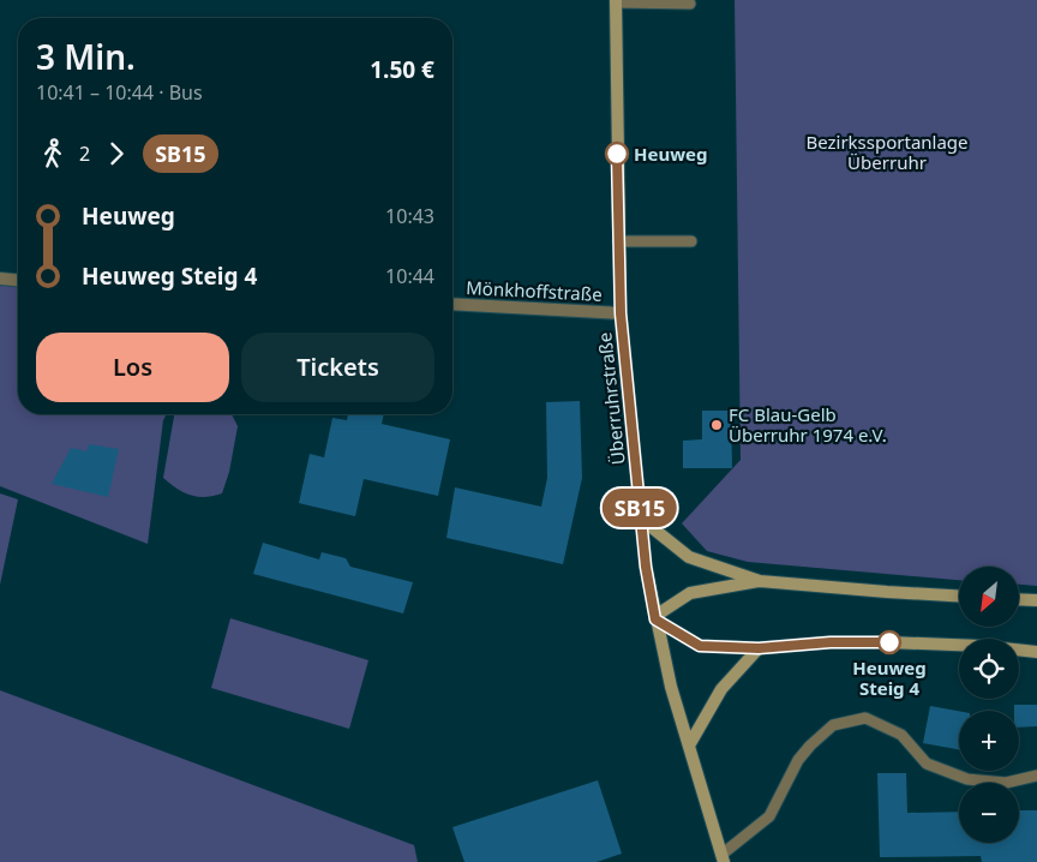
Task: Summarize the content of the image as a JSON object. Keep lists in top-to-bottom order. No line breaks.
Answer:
{"streets":{"main road":["Überruhrstraße"],"street":["Mönkhoffstraße"]},"crossings":[["Mönkhoffstraße","Überruhrstraße"]],"parks":["Bezirkssportanlage Überruhr"],"places":["Heuweg","FC Blau-Gelb Überruhr 1974 e.V.","Heuweg Steig 4"],"lines":["bus line SB15"],"north":"bottom left","page":{"on_map":"SB15","heading":["3 Min.","10:41 – 10:44 · Bus","1.50 €"],"legs":["2","SB15"],"list":[{"name":"Heuweg","value":"10:43"},{"name":"Heuweg Steig 4","value":"10:44"}],"buttons":["Los","Tickets"],"map_buttons":["+","−"]}}
